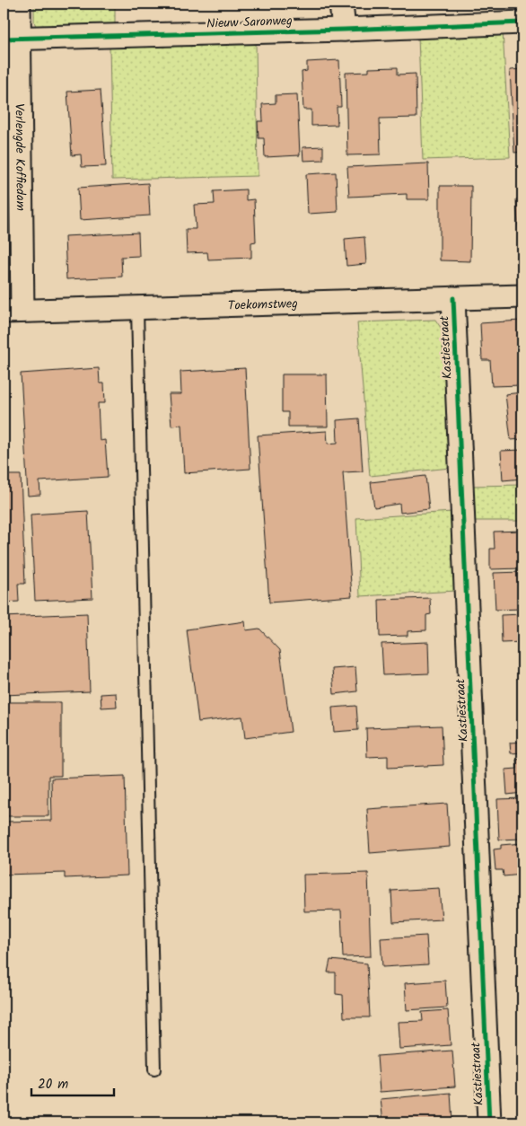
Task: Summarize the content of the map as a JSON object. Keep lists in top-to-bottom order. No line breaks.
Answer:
{"streets":{"street":["Nieuw Saronweg","Verlengde Koffiedam","Toekomstweg","Kastiestraat"]},"crossings":[["Nieuw Saronweg","Verlengde Koffiedam"],["Verlengde Koffiedam","Toekomstweg"],["Toekomstweg","Kastiestraat"]],"scale_bar":"20 m"}
